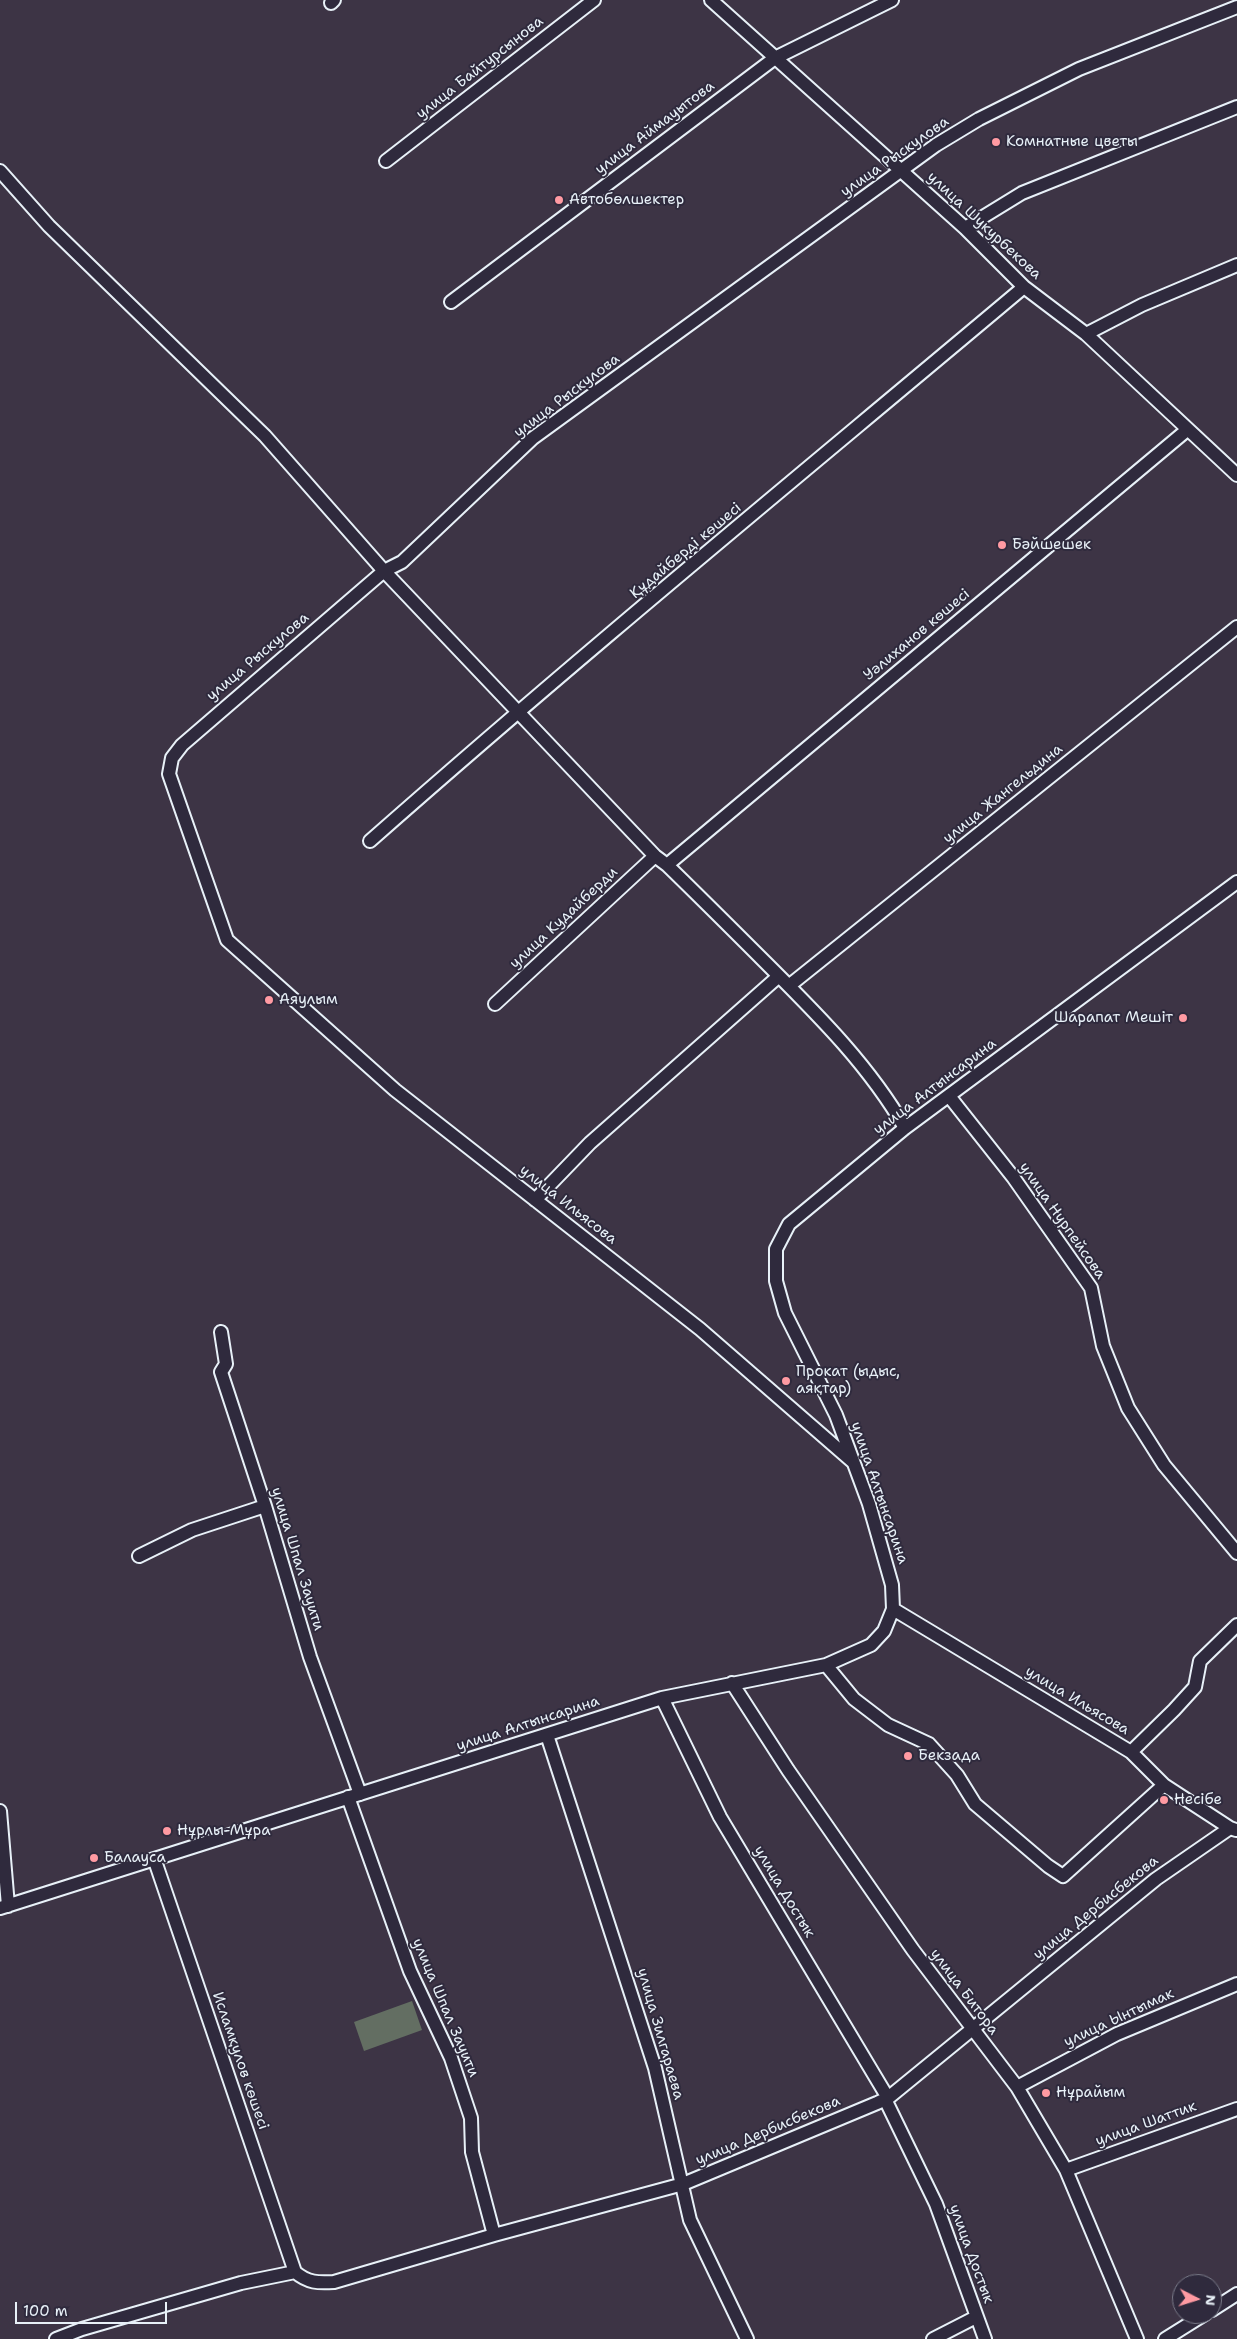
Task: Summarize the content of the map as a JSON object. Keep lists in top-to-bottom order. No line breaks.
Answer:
{"streets":{"street":["улица Байтурсынова","улица Аймауытова","улица Рыскулова","улица Шукурбекова","Құдайберді көшесі","Уәлиханов көшесі","улица Жангельдина","улица Кудайберди","улица Алтынсарина","улица Ильясова","улица Нурпейсова","улица Шпал Зауити","улица Достык","улица Дербисбекова","улица Битора","улица Ынтымак","улица Зилгараева","Исламқулов көшесі","улица Шаттик"]},"crossings":[["улица Аймауытова","улица Шукурбекова"],["улица Рыскулова","улица Шукурбекова"],["улица Рыскулова","улица Ильясова"],["улица Шукурбекова","Құдайберді көшесі"],["улица Шукурбекова","Уәлиханов көшесі"],["улица Алтынсарина","улица Ильясова"],["улица Алтынсарина","улица Нурпейсова"],["улица Алтынсарина","улица Шпал Зауити"],["улица Алтынсарина","улица Достык"],["улица Алтынсарина","улица Битора"],["улица Алтынсарина","улица Зилгараева"],["улица Алтынсарина","Исламқулов көшесі"],["улица Ильясова","улица Дербисбекова"],["улица Шпал Зауити","улица Дербисбекова"],["улица Достык","улица Дербисбекова"],["улица Дербисбекова","улица Битора"],["улица Дербисбекова","улица Зилгараева"],["улица Дербисбекова","Исламқулов көшесі"],["улица Битора","улица Ынтымак"],["улица Битора","улица Шаттик"]],"places":["Комнатные цветы","Автобөлшектер","Бәйшешек","Аяулым","Шарапат Мешіт","Прокат (ыдыс, аяқтар)","Бекзада","Несібе","Нұрлы-Мұра","Балауса","Нұрайым"],"scale_bar":"100 m","north":"right"}
